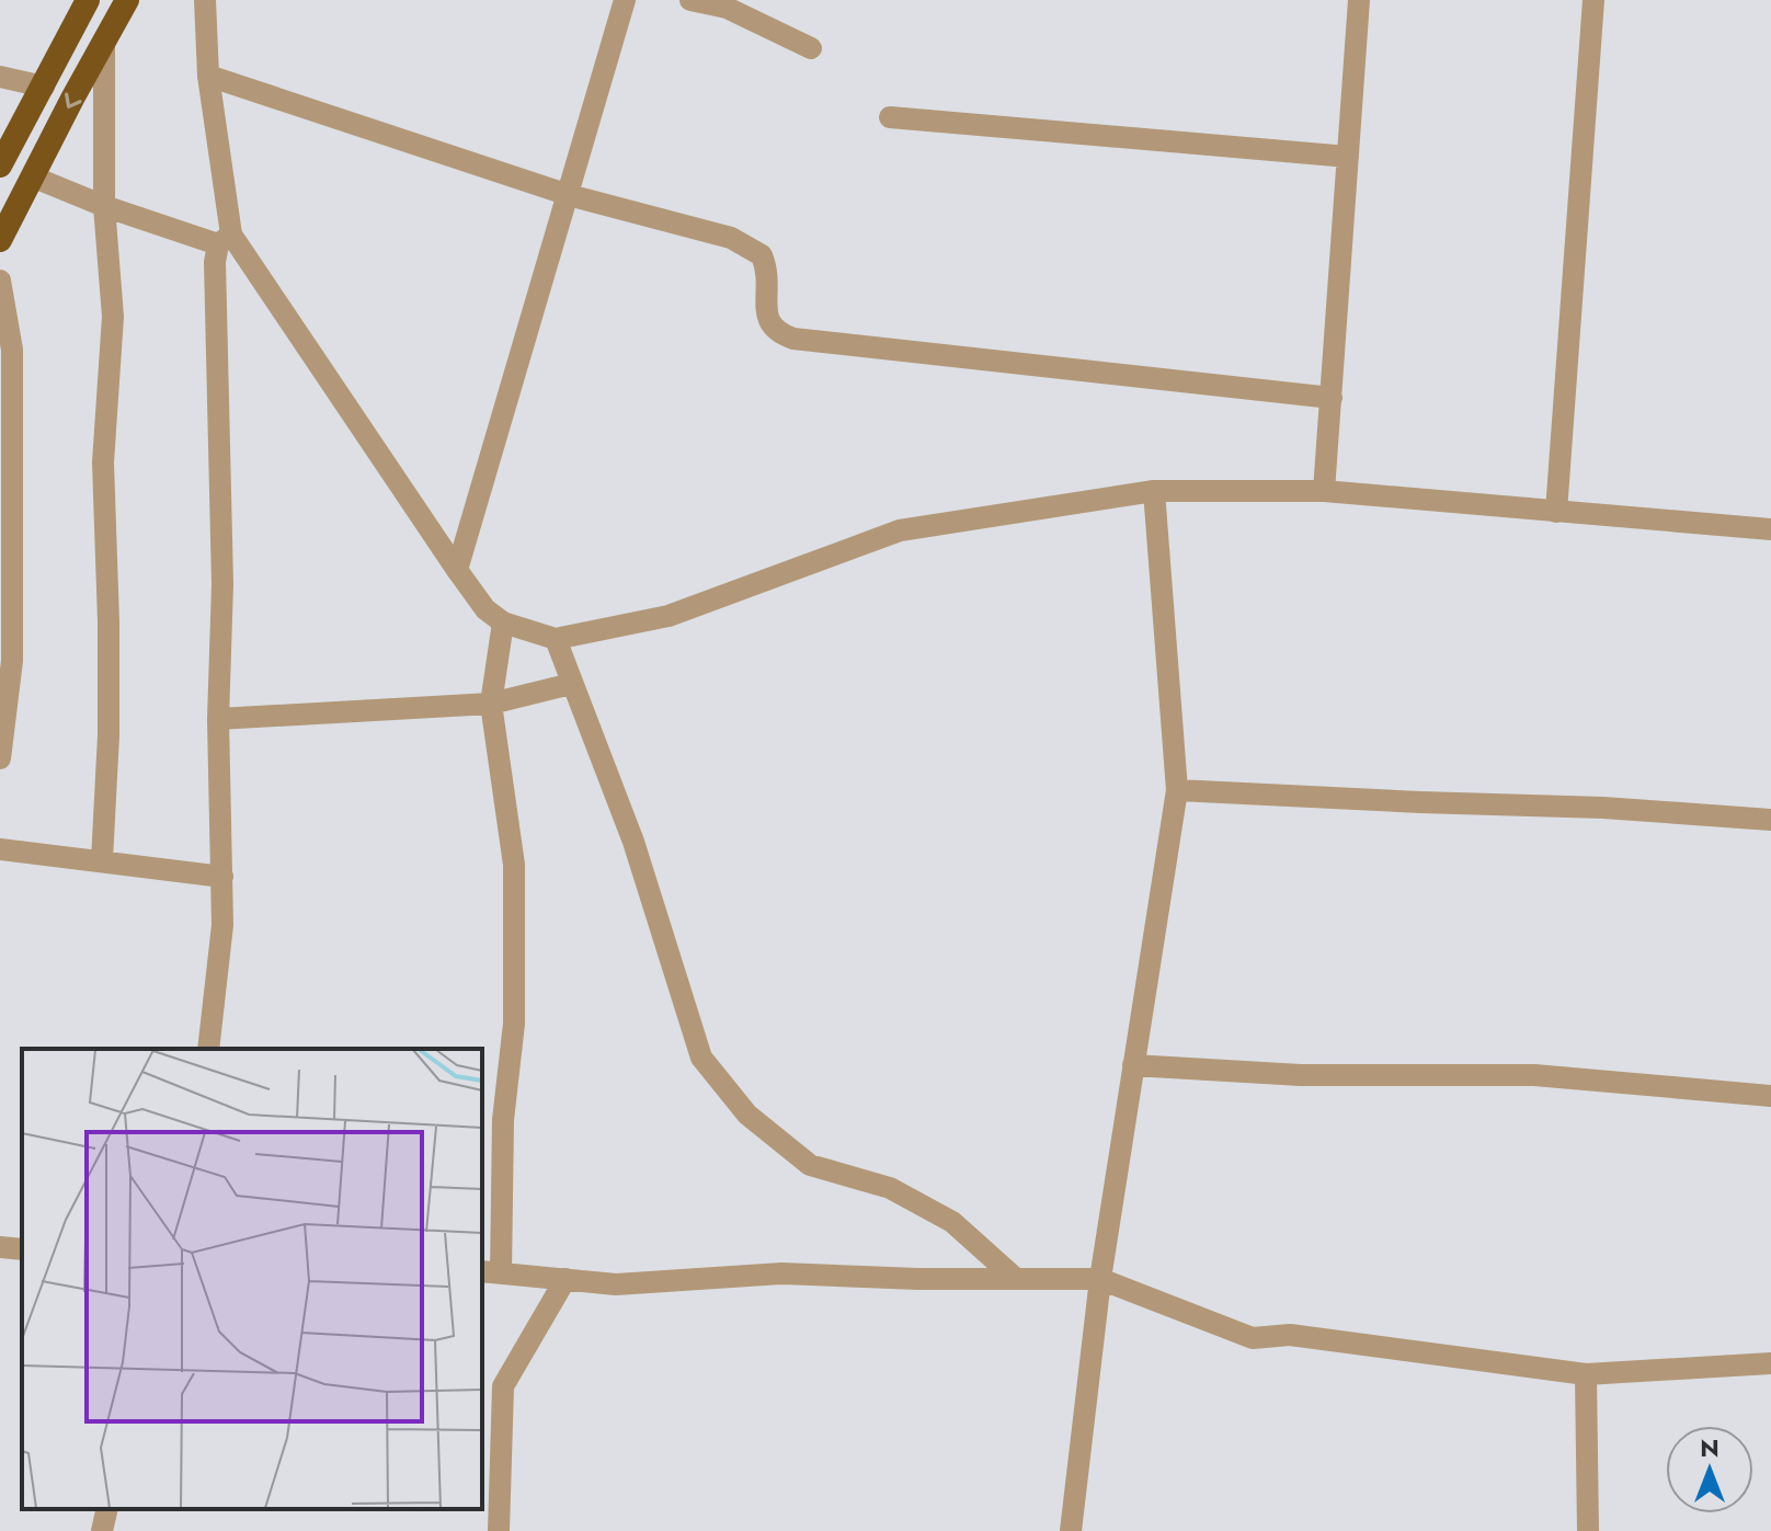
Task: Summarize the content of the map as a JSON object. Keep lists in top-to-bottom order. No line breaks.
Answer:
{"north":"top"}
